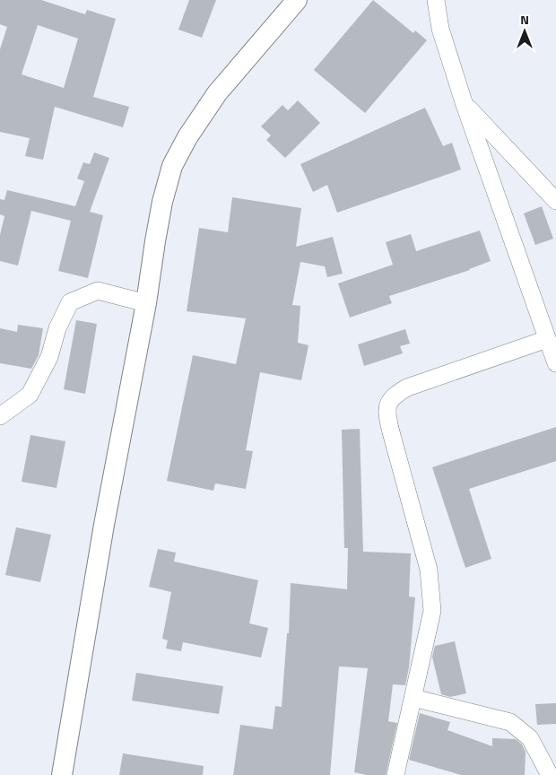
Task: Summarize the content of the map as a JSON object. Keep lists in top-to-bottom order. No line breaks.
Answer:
{"north":"top"}
